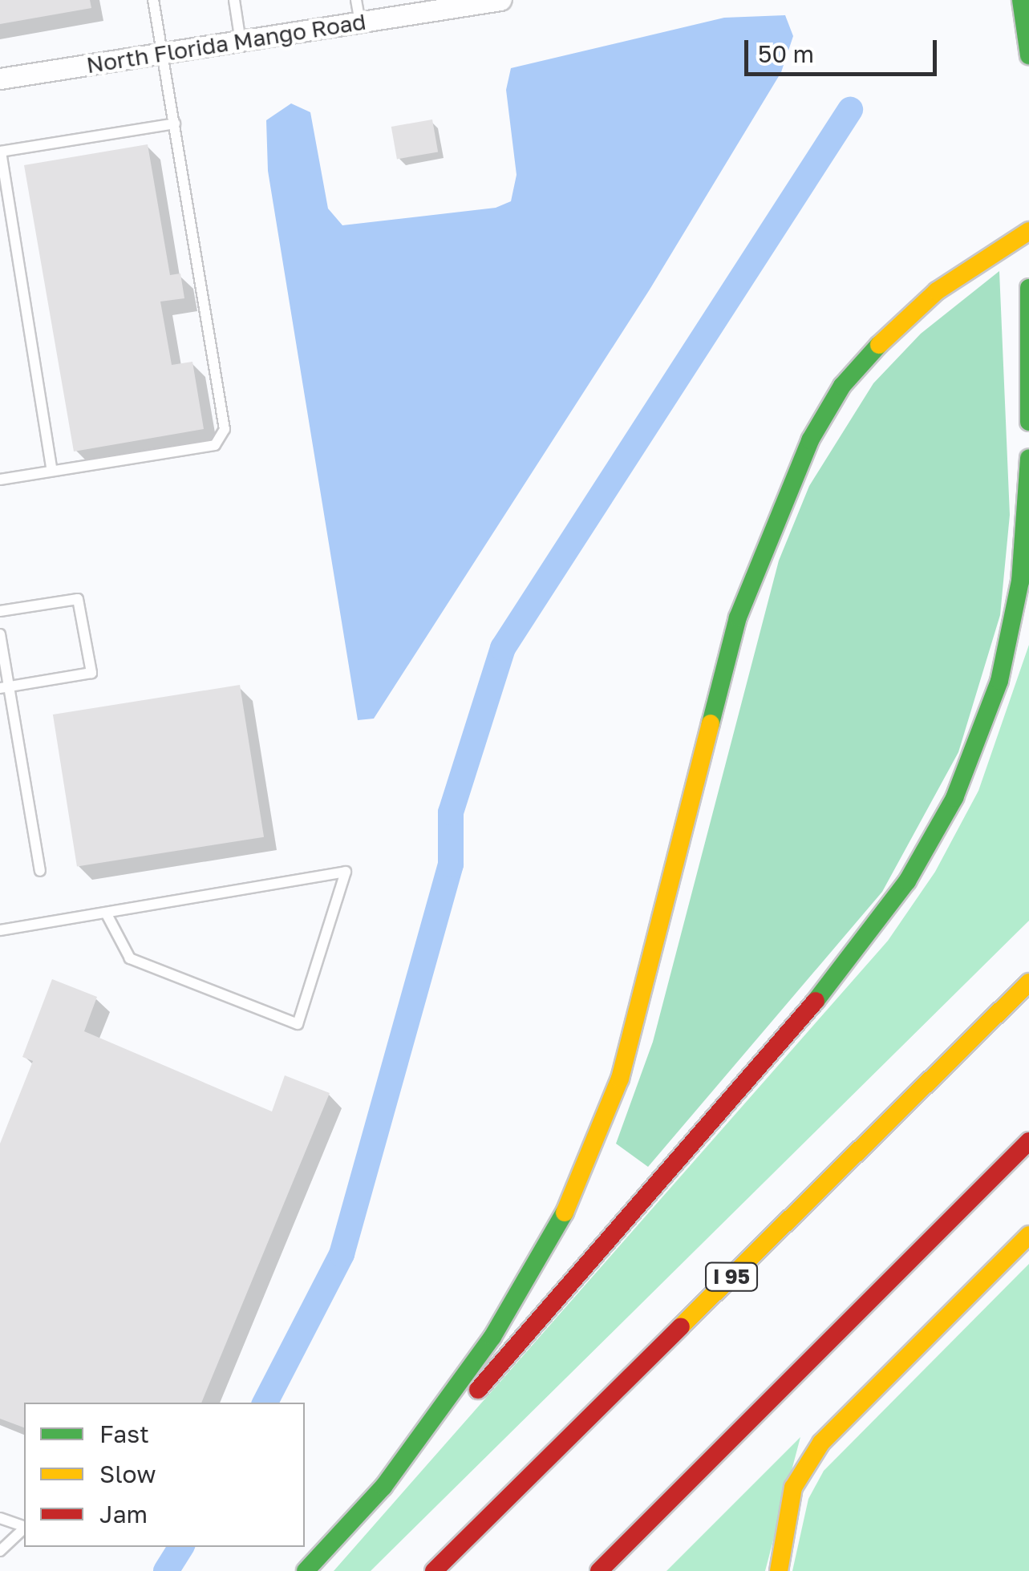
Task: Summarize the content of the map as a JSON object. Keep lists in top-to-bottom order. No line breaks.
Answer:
{"streets":{"main road":["I 95"],"street":["North Florida Mango Road"]},"legend":["Fast","Slow","Jam"],"scale_bar":"50 m"}
